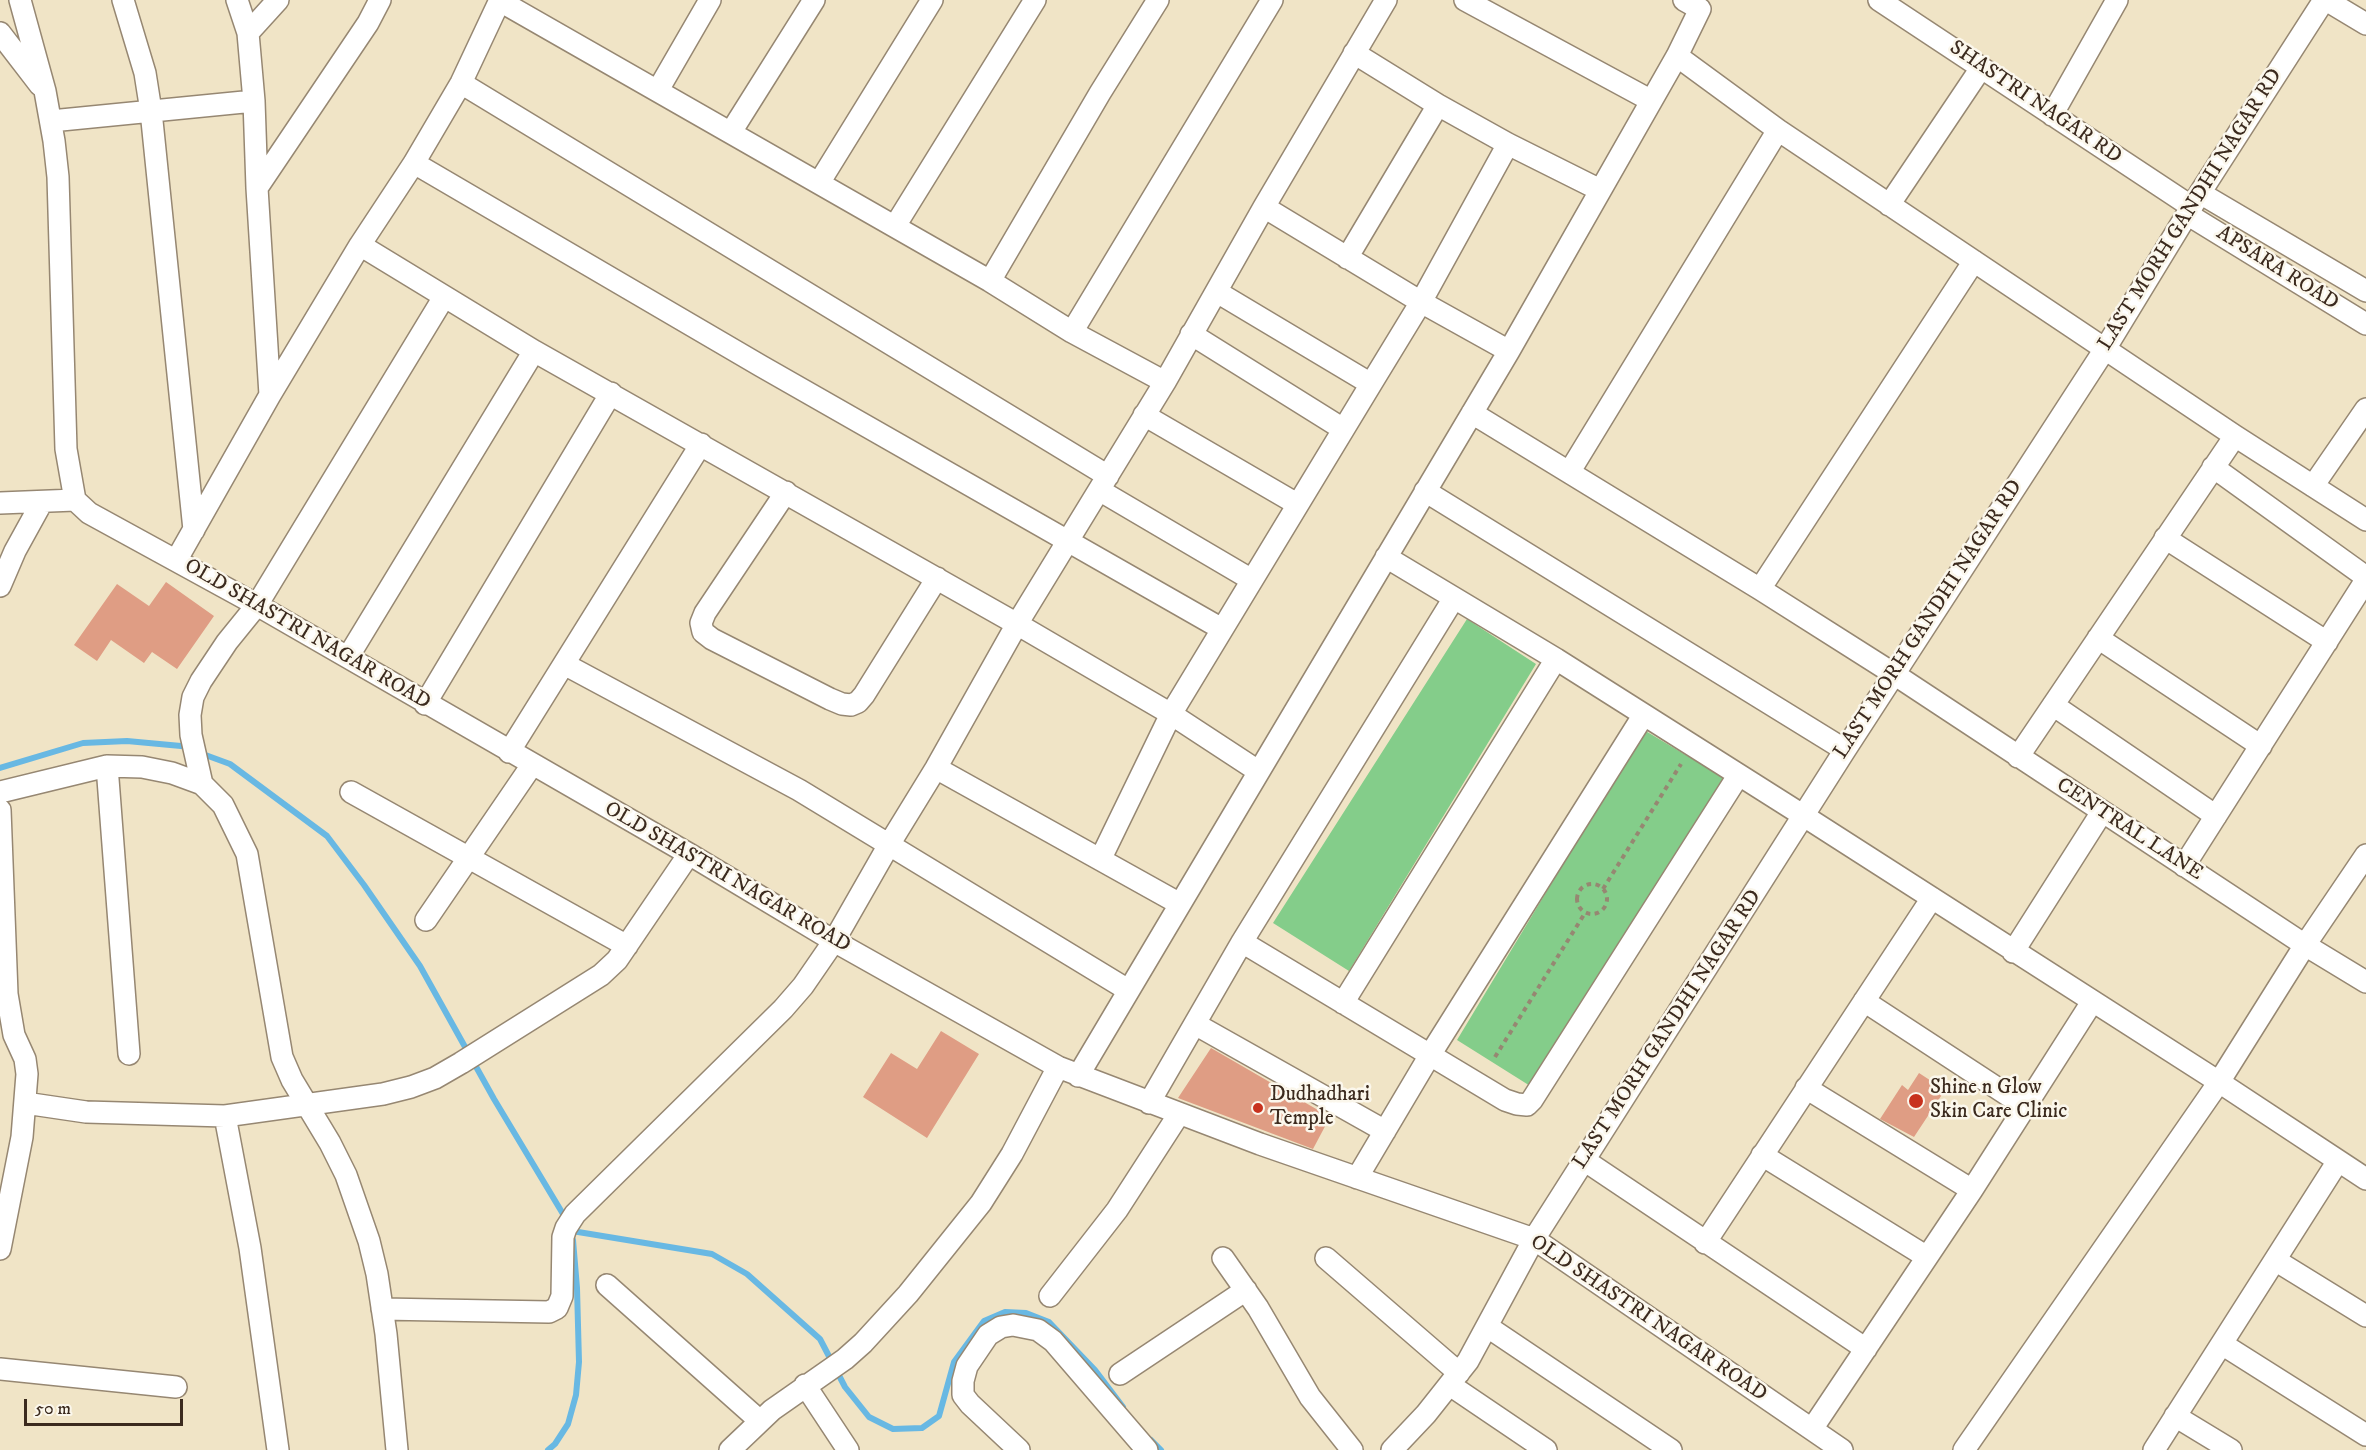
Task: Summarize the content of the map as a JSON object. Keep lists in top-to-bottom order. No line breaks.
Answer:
{"streets":{"street":["SHASTRI NAGAR RD","LAST MORH GANDHI NAGAR RD","APSARA ROAD","OLD SHASTRI NAGAR ROAD","CENTRAL LANE"]},"crossings":[["SHASTRI NAGAR RD","LAST MORH GANDHI NAGAR RD"],["SHASTRI NAGAR RD","APSARA ROAD"],["LAST MORH GANDHI NAGAR RD","APSARA ROAD"],["LAST MORH GANDHI NAGAR RD","OLD SHASTRI NAGAR ROAD"],["LAST MORH GANDHI NAGAR RD","CENTRAL LANE"]],"places":["Shine n Glow Skin Care Clinic","Dudhadhari Temple"],"scale_bar":"50 m"}
